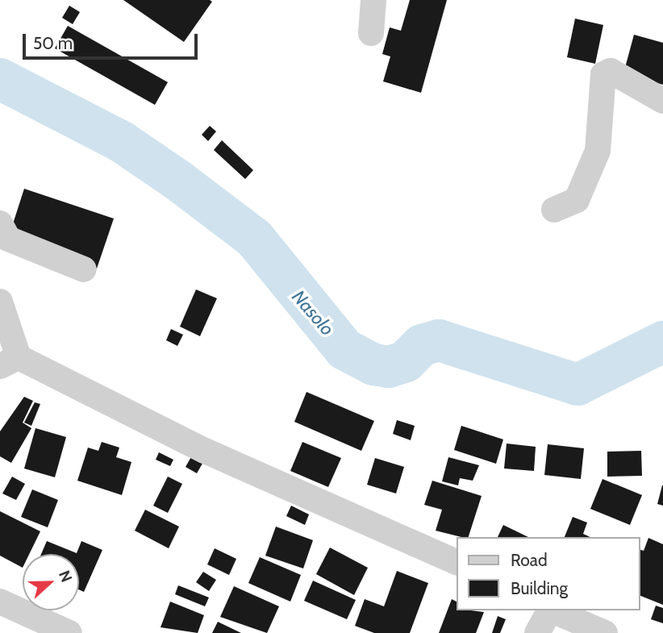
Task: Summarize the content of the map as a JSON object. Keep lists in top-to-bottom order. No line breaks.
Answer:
{"water":["Nasolo"],"legend":["Road","Building"],"scale_bar":"50 m","north":"right"}
